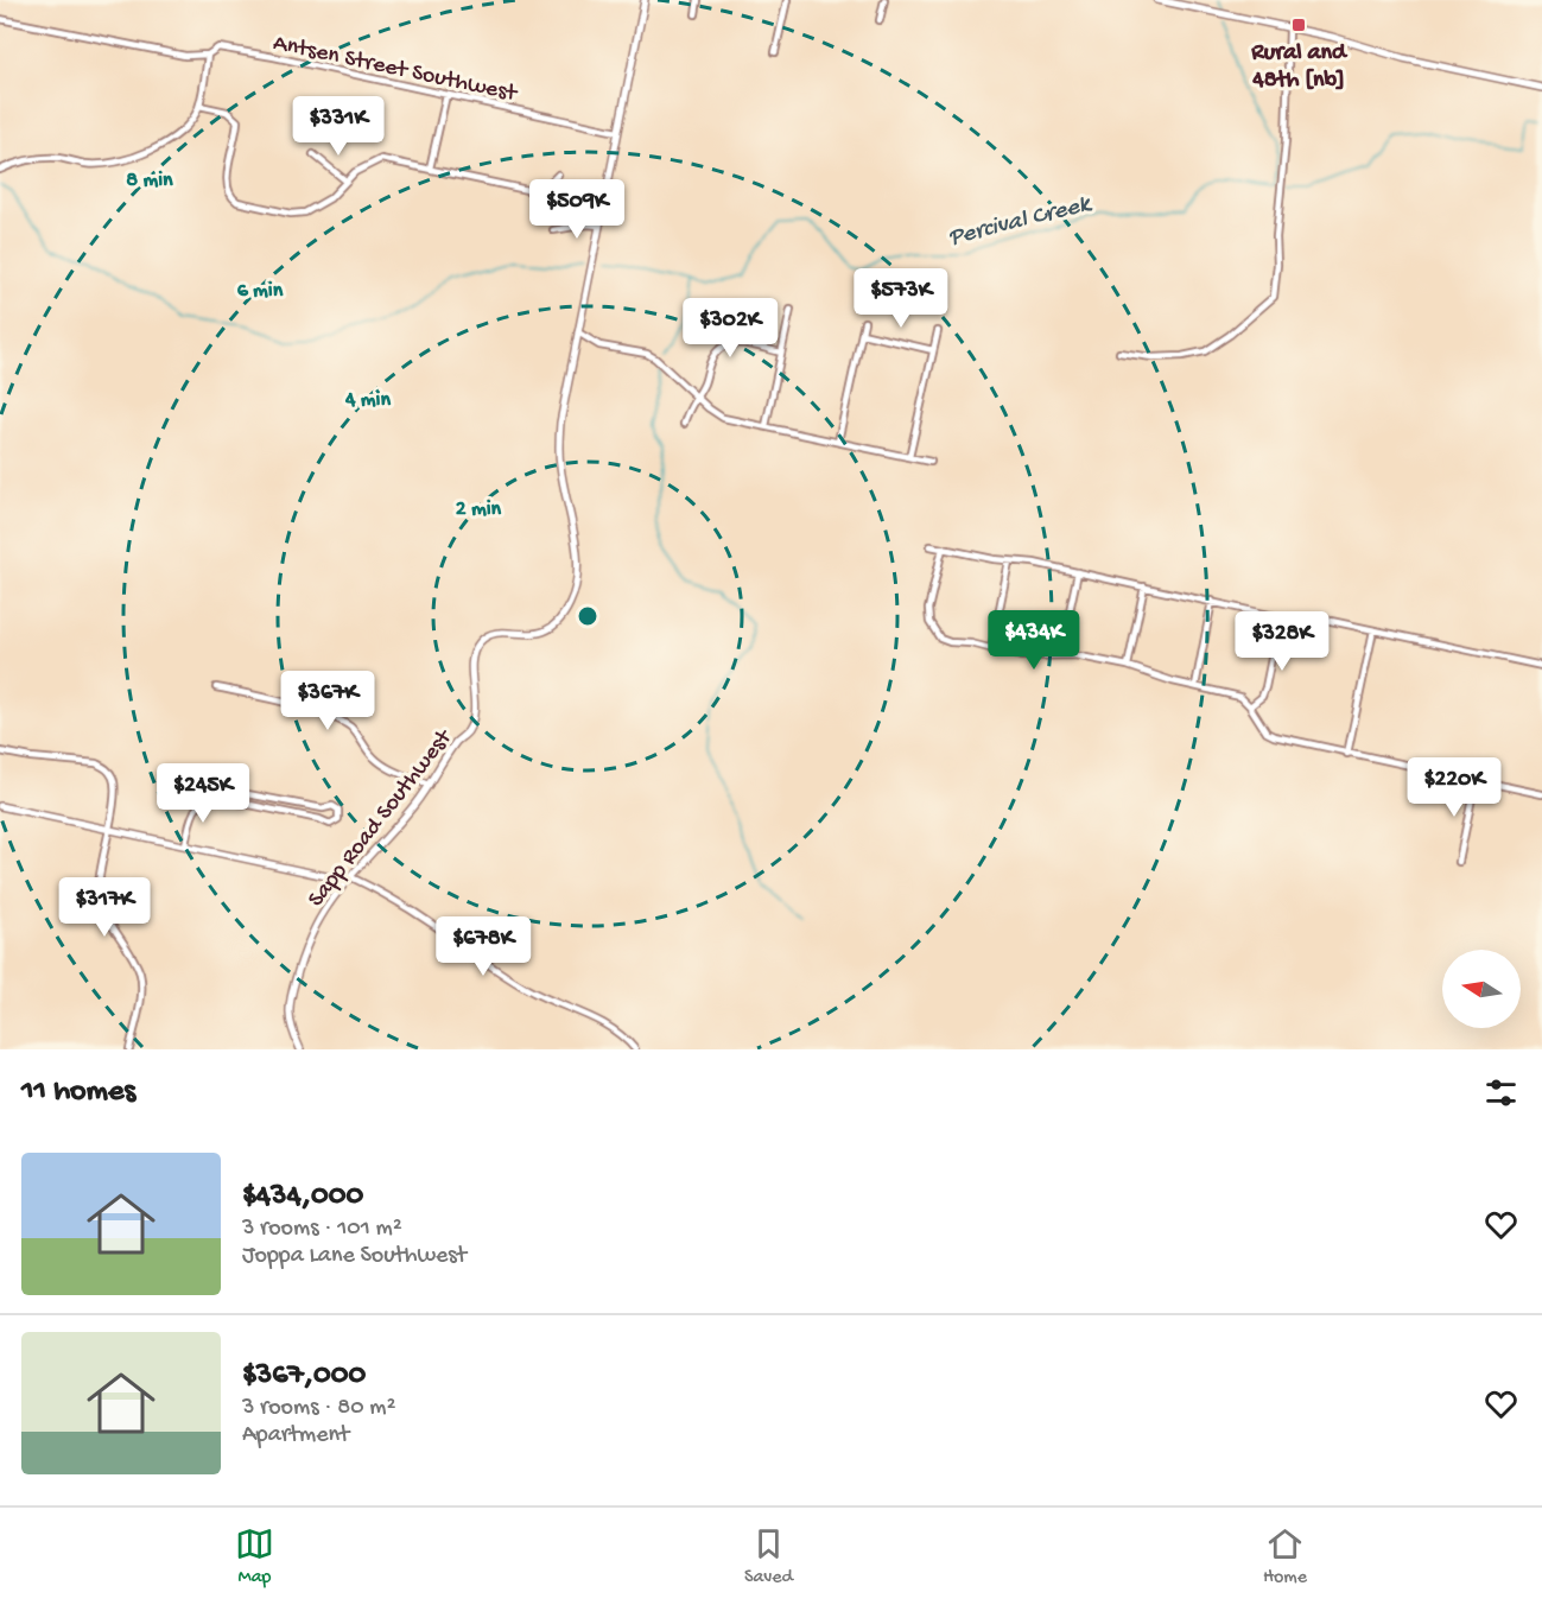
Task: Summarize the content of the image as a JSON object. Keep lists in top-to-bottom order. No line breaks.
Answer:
{"streets":{"street":["Antsen Street Southwest","Sapp Road Southwest"]},"crossings":[["Antsen Street Southwest","Sapp Road Southwest"]],"water":["Percival Creek"],"places":{"transit":["Rural and 48th [nb]"]},"north":"left","page":{"price":["$331K","$509K","$573K","$302K","$434K","$328K","$367K","$220K","$245K","$317K","$678K"],"heading":"11 homes","list":[{"name":"$434,000","note":"3 rooms · 101 m² · Joppa Lane Southwest"},{"name":"$367,000","note":"3 rooms · 80 m² · Apartment"}],"tabs":["Map","Saved","Home"]},"rings":["8 min","6 min","4 min","2 min"]}
